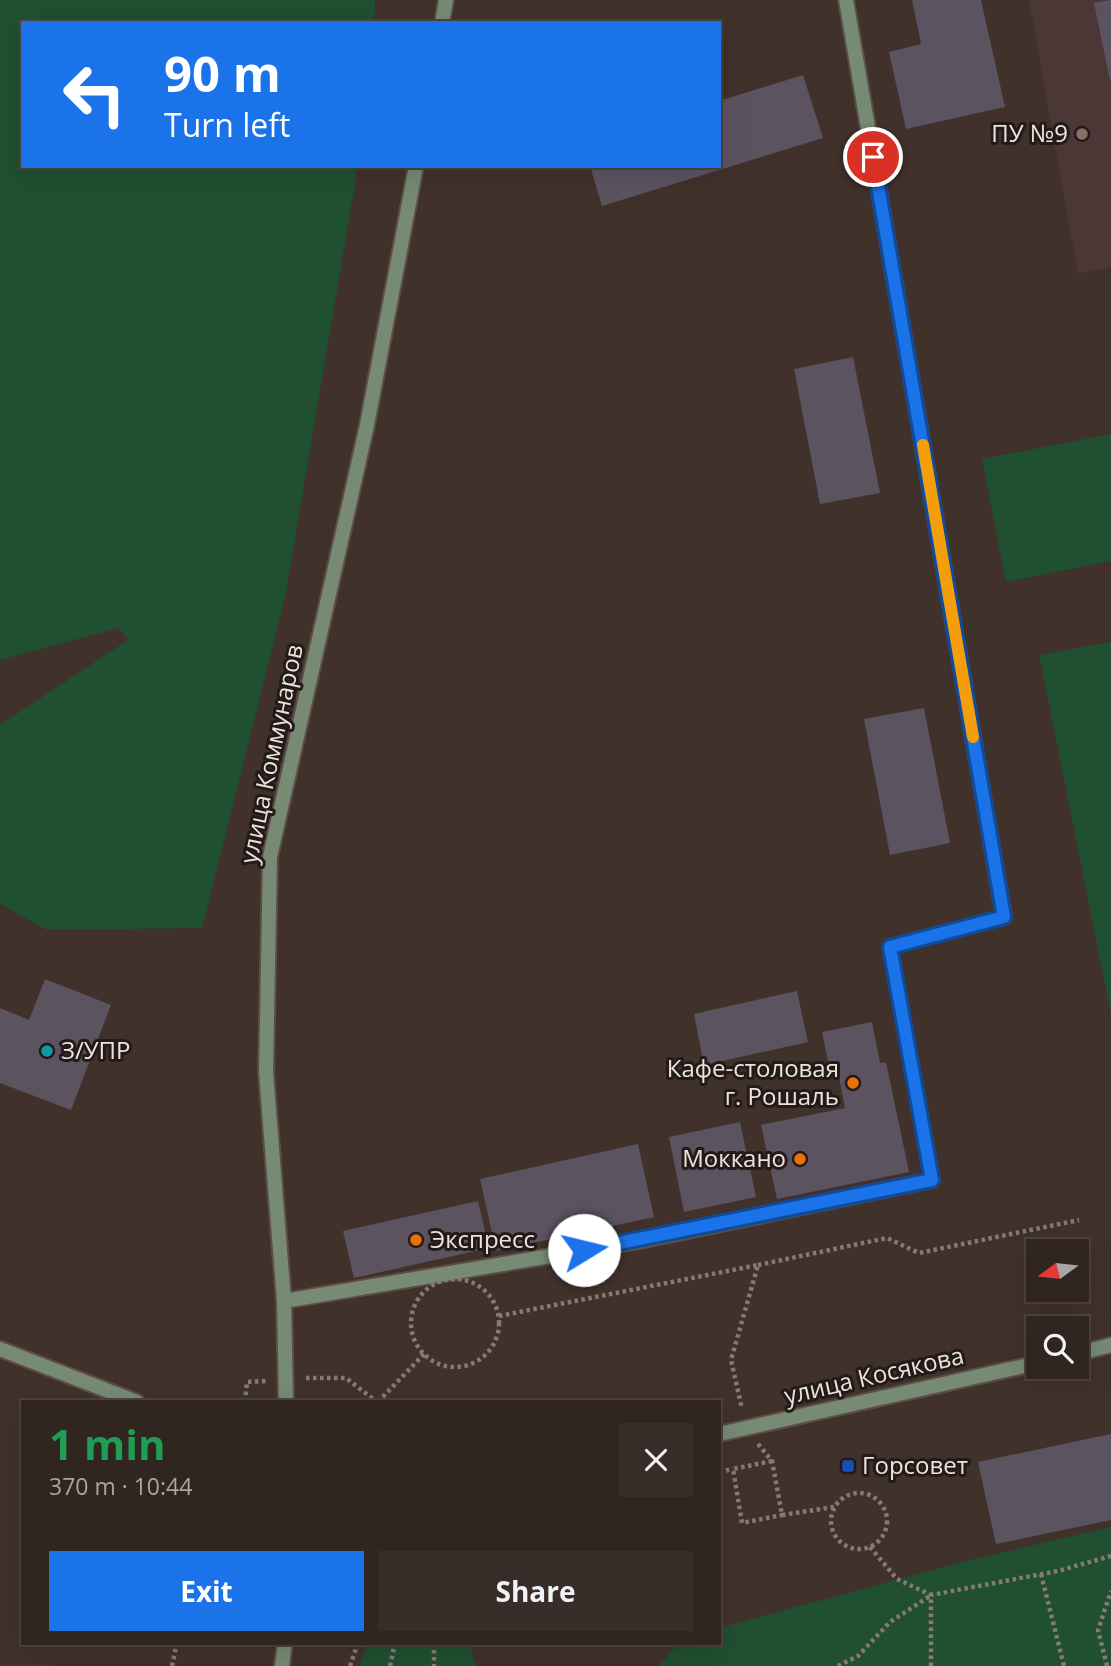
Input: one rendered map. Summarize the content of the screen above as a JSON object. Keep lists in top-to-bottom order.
{
  "streets": {
    "street": ["улица Коммунаров", "улица Косякова"]
  },
  "places": {
    "other": [
      "ПУ №9",
      "З/УПР",
      "Кафе-столовая г. Рошаль",
      "Моккано",
      "Экспресс"
    ],
    "transit": ["Горсовет"]
  },
  "north": "left",
  "page": {
    "turn": ["90 m", "Turn left"],
    "heading": ["1 min", "370 m · 10:44"],
    "buttons": ["Exit", "Share"]
  }
}
